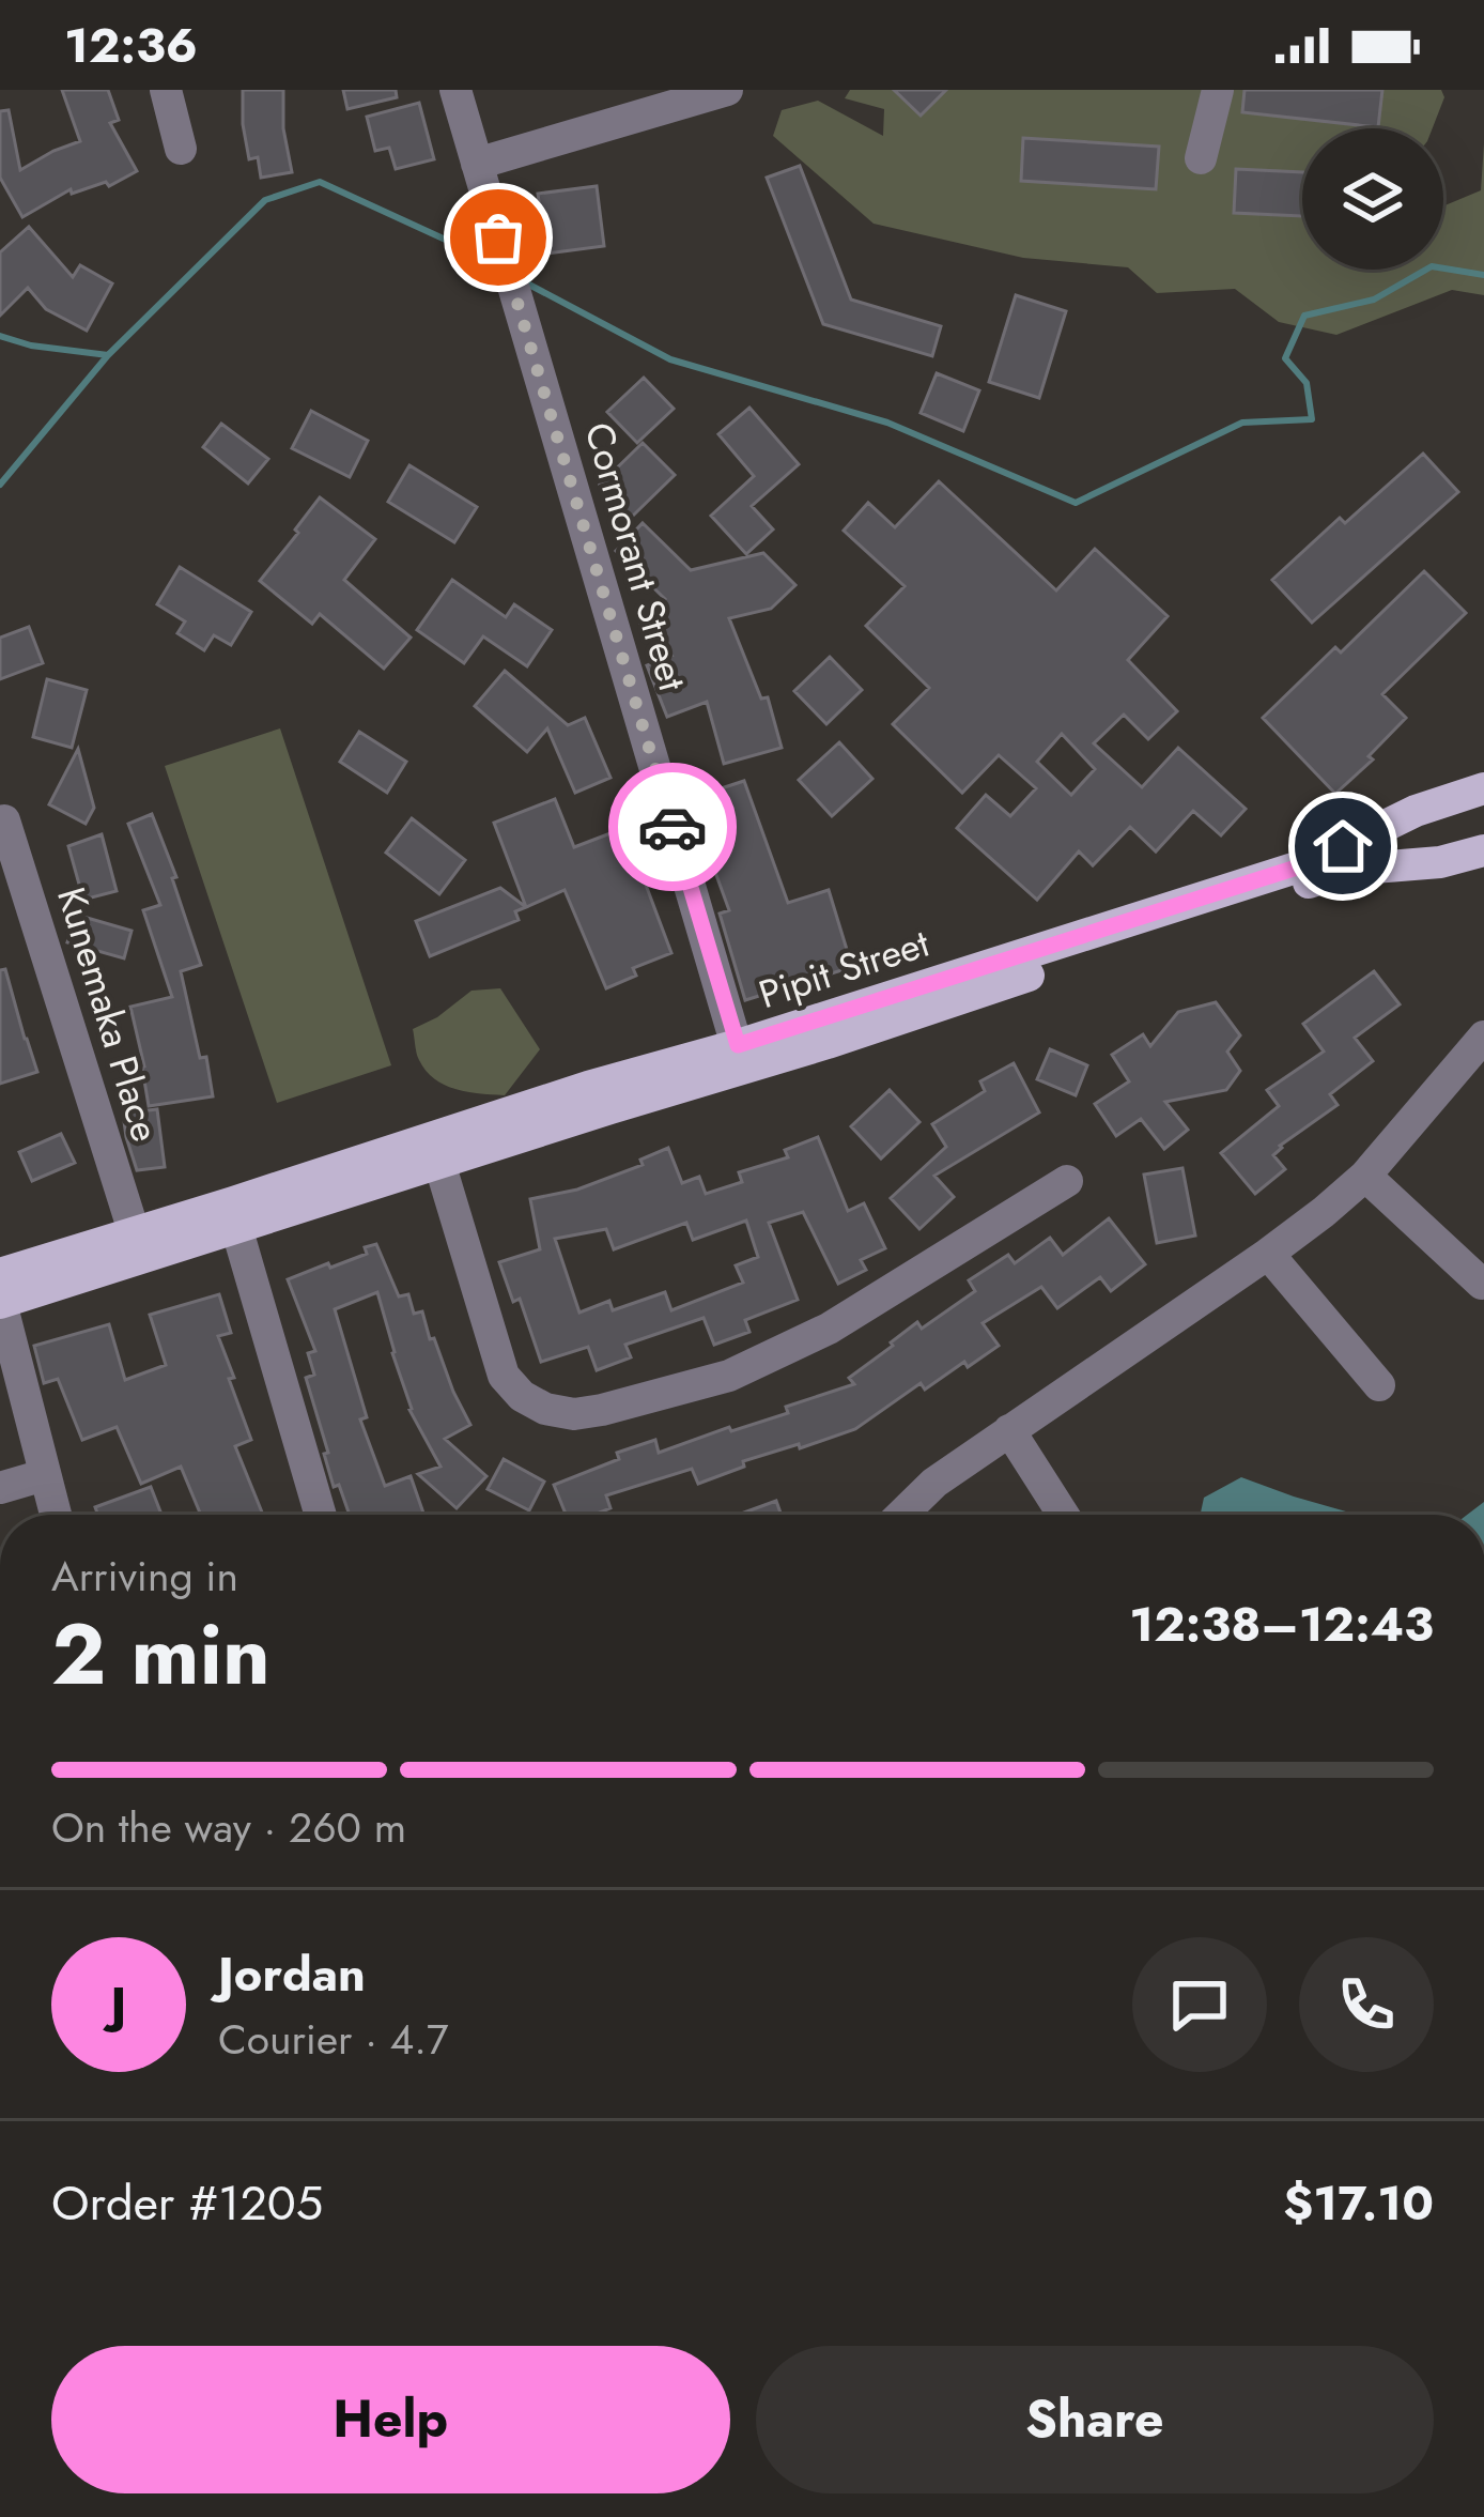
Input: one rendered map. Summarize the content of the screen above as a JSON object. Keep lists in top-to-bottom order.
{
  "streets": {
    "main road": ["Pipit Street"],
    "street": ["Cormorant Street", "Kunemaka Place"]
  },
  "crossings": [
    ["Cormorant Street", "Pipit Street"],
    ["Pipit Street", "Kunemaka Place"]
  ],
  "page": {
    "status": "12:36",
    "heading": ["2 min", "Arriving in", "12:38–12:43"],
    "panel": [
      "Jordan",
      "Courier · 4.7",
      "Order #1205",
      "$17.10"
    ],
    "bar": "On the way · 260 m",
    "round": "J",
    "buttons": ["Help", "Share"]
  }
}
